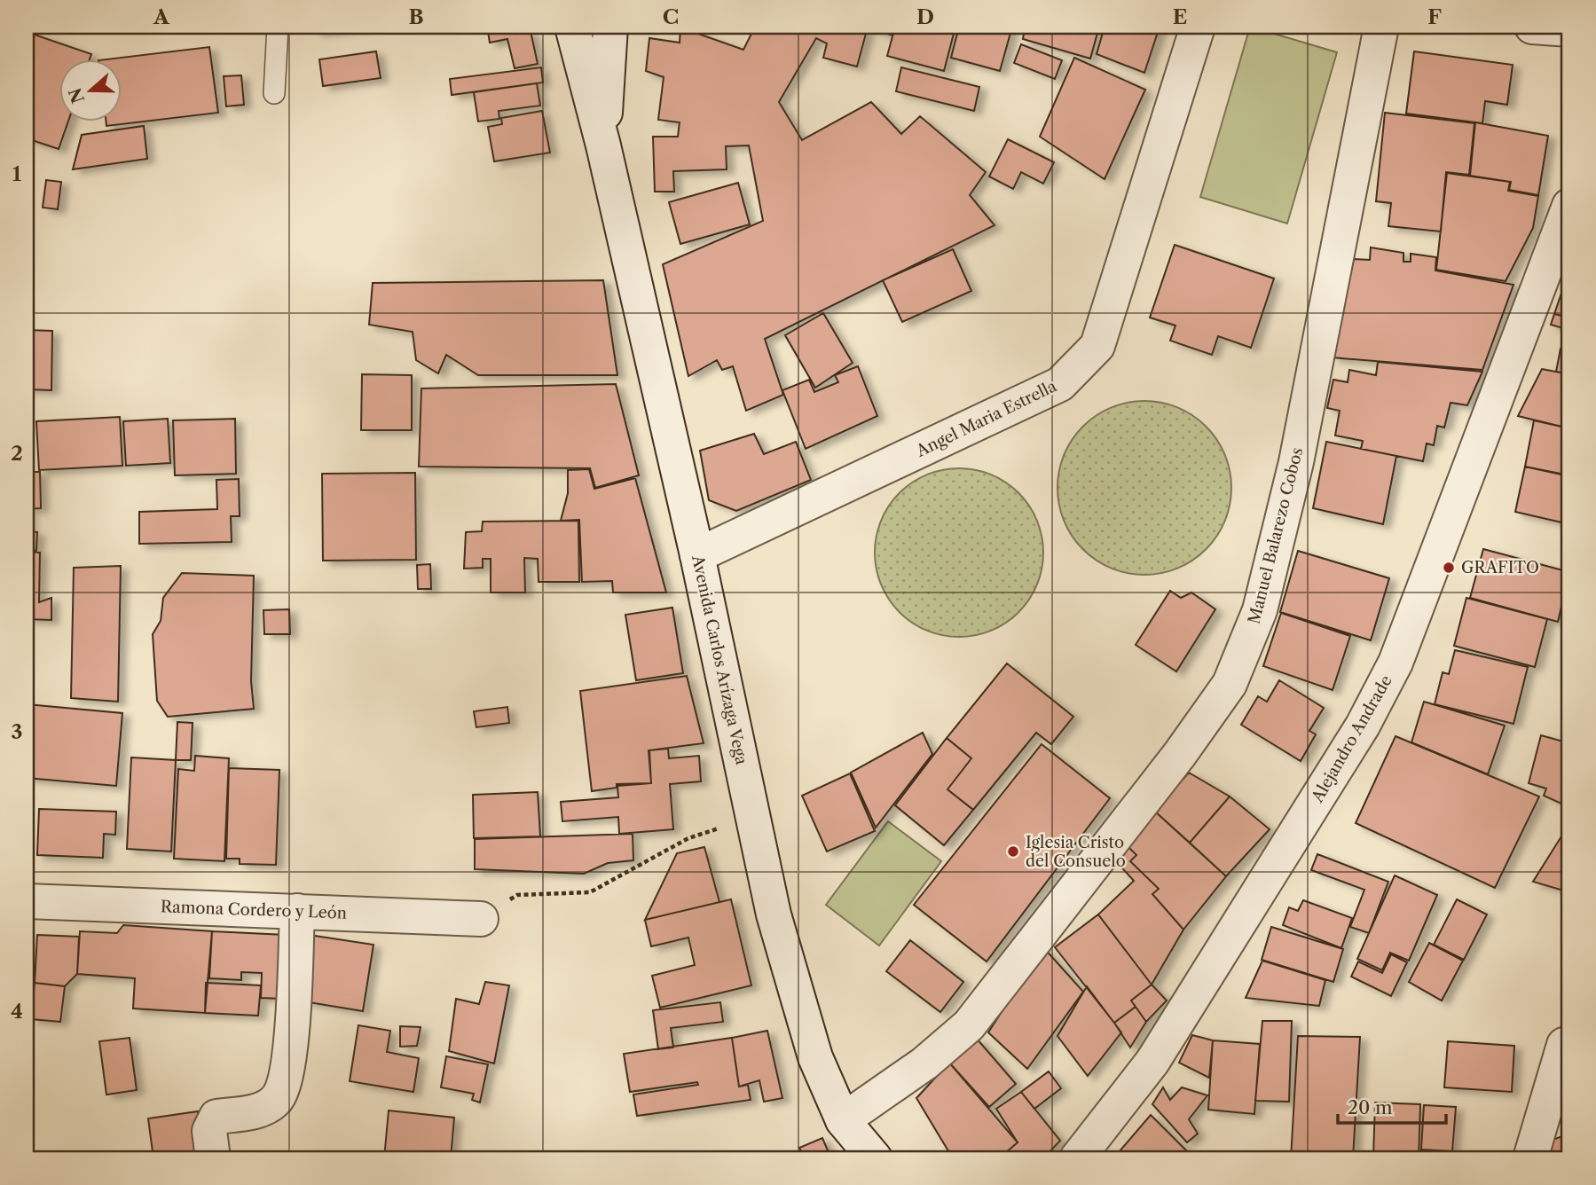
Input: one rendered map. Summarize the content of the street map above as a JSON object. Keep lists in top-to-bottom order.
{
  "streets": {
    "street": [
      "Angel Maria Estrella",
      "Manuel Balarezo Cobos",
      "Avenida Carlos Arízaga Vega",
      "Alejandro Andrade",
      "Ramona Cordero y León"
    ]
  },
  "crossings": [
    ["Angel Maria Estrella", "Avenida Carlos Arízaga Vega"],
    ["Manuel Balarezo Cobos", "Avenida Carlos Arízaga Vega"]
  ],
  "places": ["GRAFITO", "Iglesia Cristo del Consuelo"],
  "scale_bar": "20 m",
  "north": "left",
  "grid": {
    "columns": [
      "A",
      "B",
      "C",
      "D",
      "E",
      "F"
    ],
    "rows": [
      "1",
      "2",
      "3",
      "4"
    ]
  }
}
